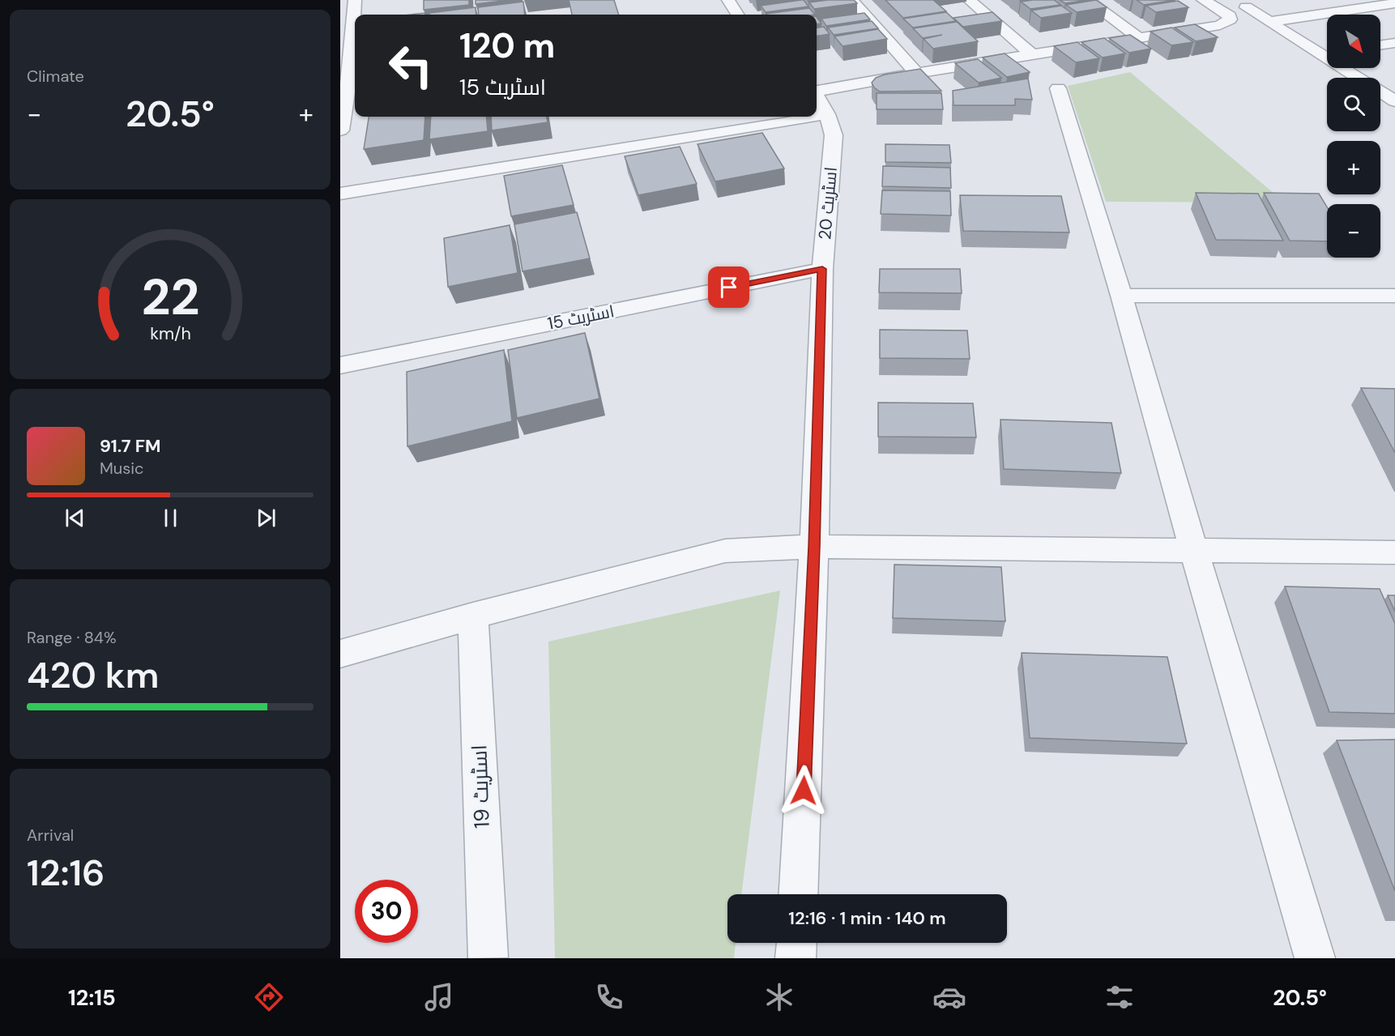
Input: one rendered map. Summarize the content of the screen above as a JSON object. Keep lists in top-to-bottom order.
{
  "streets": {
    "street": ["اسٹریٹ 20", "اسٹریٹ 15", "اسٹریٹ 19"]
  },
  "crossings": [
    ["اسٹریٹ 20", "اسٹریٹ 15"]
  ],
  "north": "bottom right",
  "page": {
    "tile": [
      "Climate",
      ["Range · 84%", "420 km"],
      ["Arrival", "12:16"]
    ],
    "map_buttons": ["+", "−"],
    "turn": ["120 m", "اسٹریٹ 15"],
    "heat": ["−", "20.5°", "+"],
    "song": ["91.7 FM", "Music"],
    "limit": "30",
    "trip": "12:16 · 1 min · 140 m",
    "tabs": ["12:15", "20.5°"],
    "gauge": ["22", "km/h"]
  }
}
